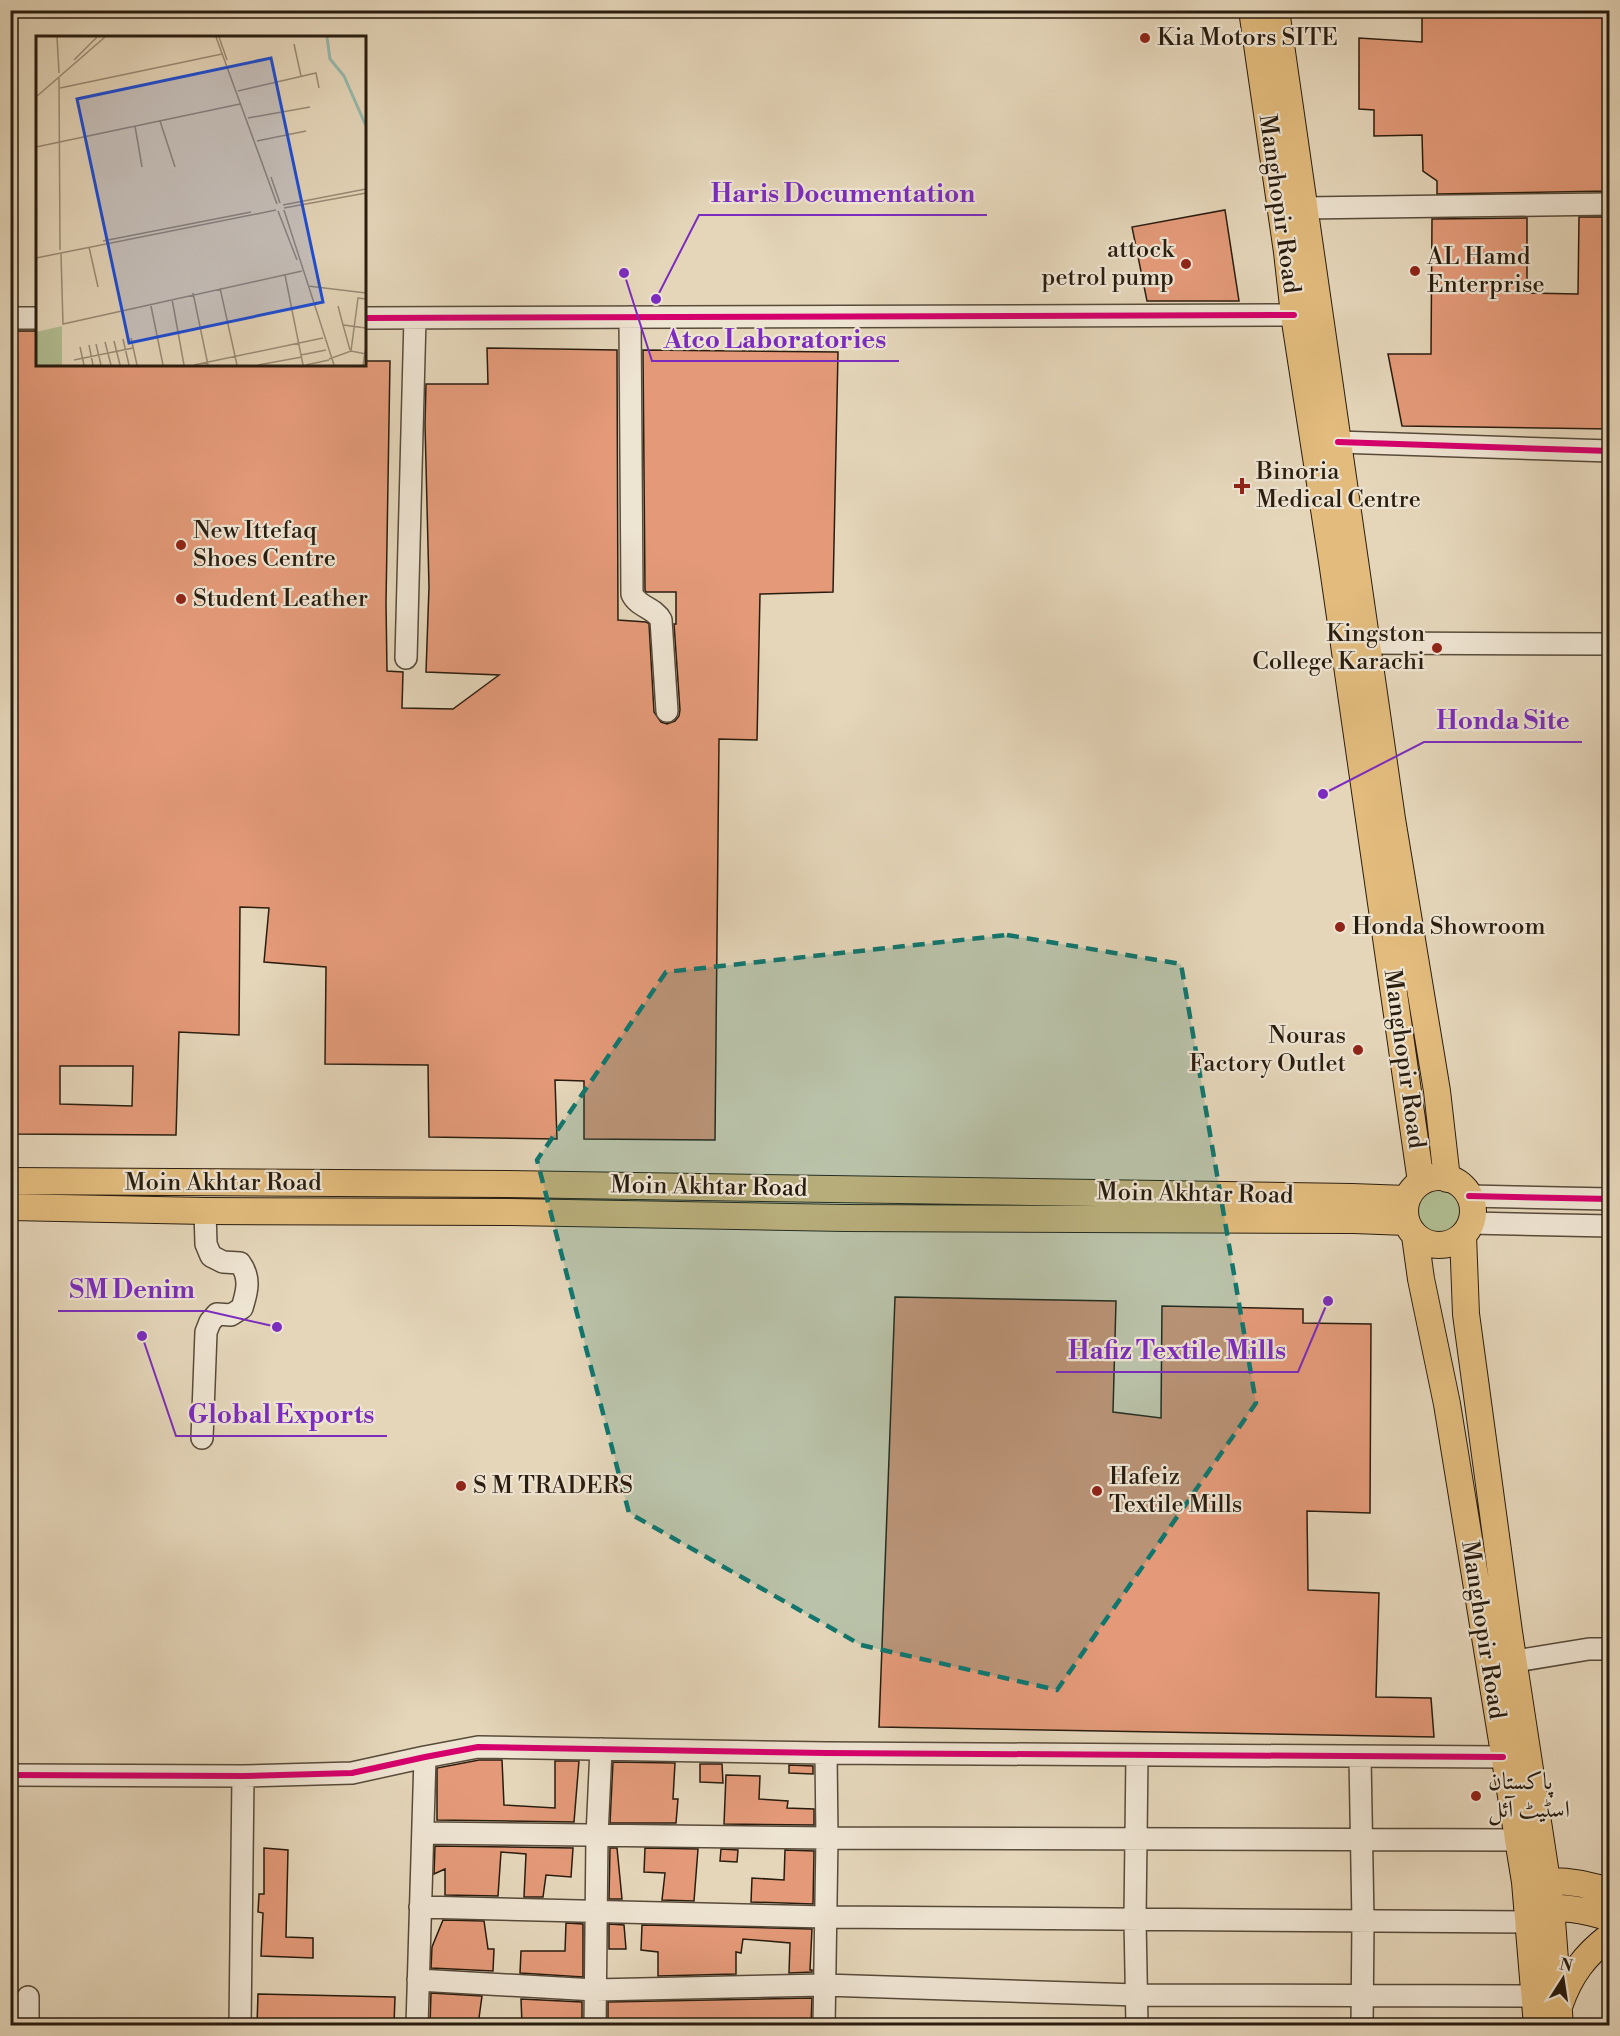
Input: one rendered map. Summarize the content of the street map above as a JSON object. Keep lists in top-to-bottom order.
{
  "streets": {
    "main road": ["Manghopir Road", "Moin Akhtar Road"]
  },
  "crossings": [
    ["Manghopir Road", "Moin Akhtar Road"]
  ],
  "places": {
    "other": [
      "Kia Motors SITE",
      "attock petrol pump",
      "AL Hamd Enterprise",
      "Atco Laboratories",
      "Haris Documentation",
      "New Ittefaq Shoes Centre",
      "Student Leather",
      "Kingston College Karachi",
      "Honda Site",
      "Honda Showroom",
      "Nouras Factory Outlet",
      "Hafiz Textile Mills",
      "SM Denim",
      "Global Exports",
      "S M TRADERS",
      "Hafeiz Textile Mills",
      "پاکستان اسٹیٹ آئل"
    ],
    "health": ["Binoria Medical Centre"]
  },
  "north": "top"
}
